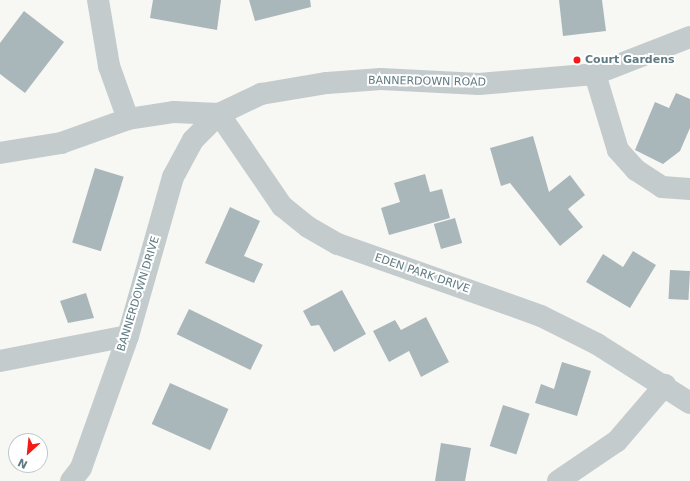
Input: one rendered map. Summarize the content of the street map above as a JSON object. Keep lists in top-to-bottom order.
{
  "streets": {
    "street": ["BANNERDOWN ROAD", "EDEN PARK DRIVE", "BANNERDOWN DRIVE"]
  },
  "crossings": [
    ["BANNERDOWN ROAD", "EDEN PARK DRIVE"],
    ["BANNERDOWN ROAD", "BANNERDOWN DRIVE"],
    ["EDEN PARK DRIVE", "BANNERDOWN DRIVE"]
  ],
  "places": ["Court Gardens"],
  "north": "bottom left"
}
